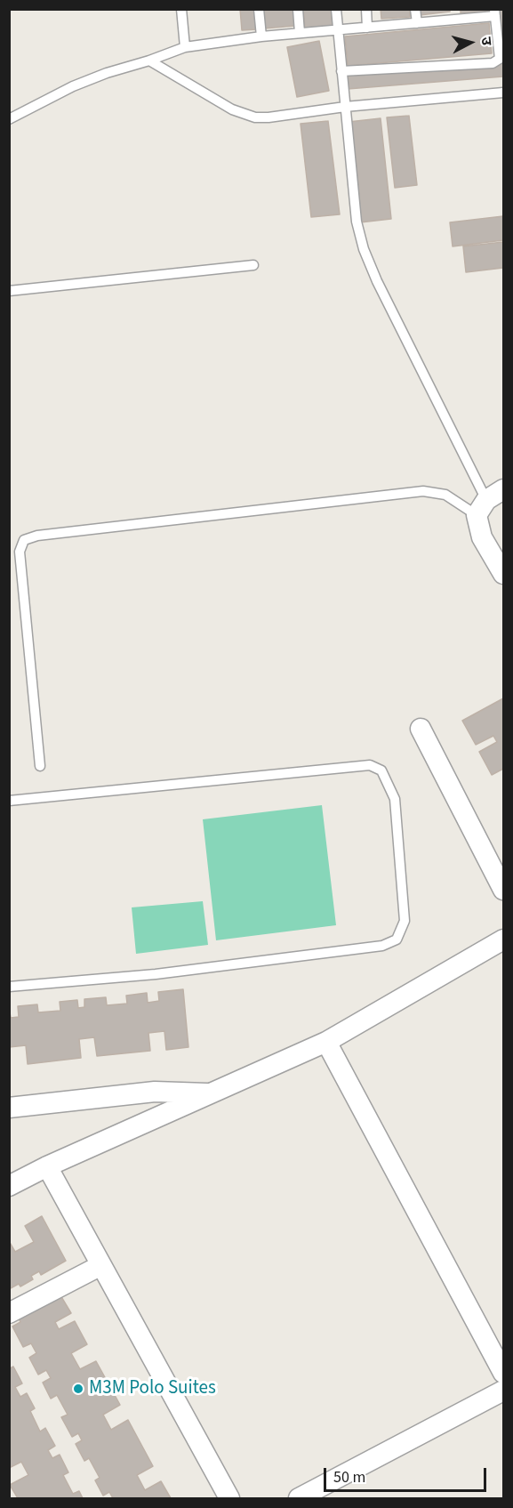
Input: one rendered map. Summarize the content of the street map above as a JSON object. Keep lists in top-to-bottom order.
{
  "places": ["M3M Polo Suites"],
  "scale_bar": "50 m",
  "north": "right"
}
